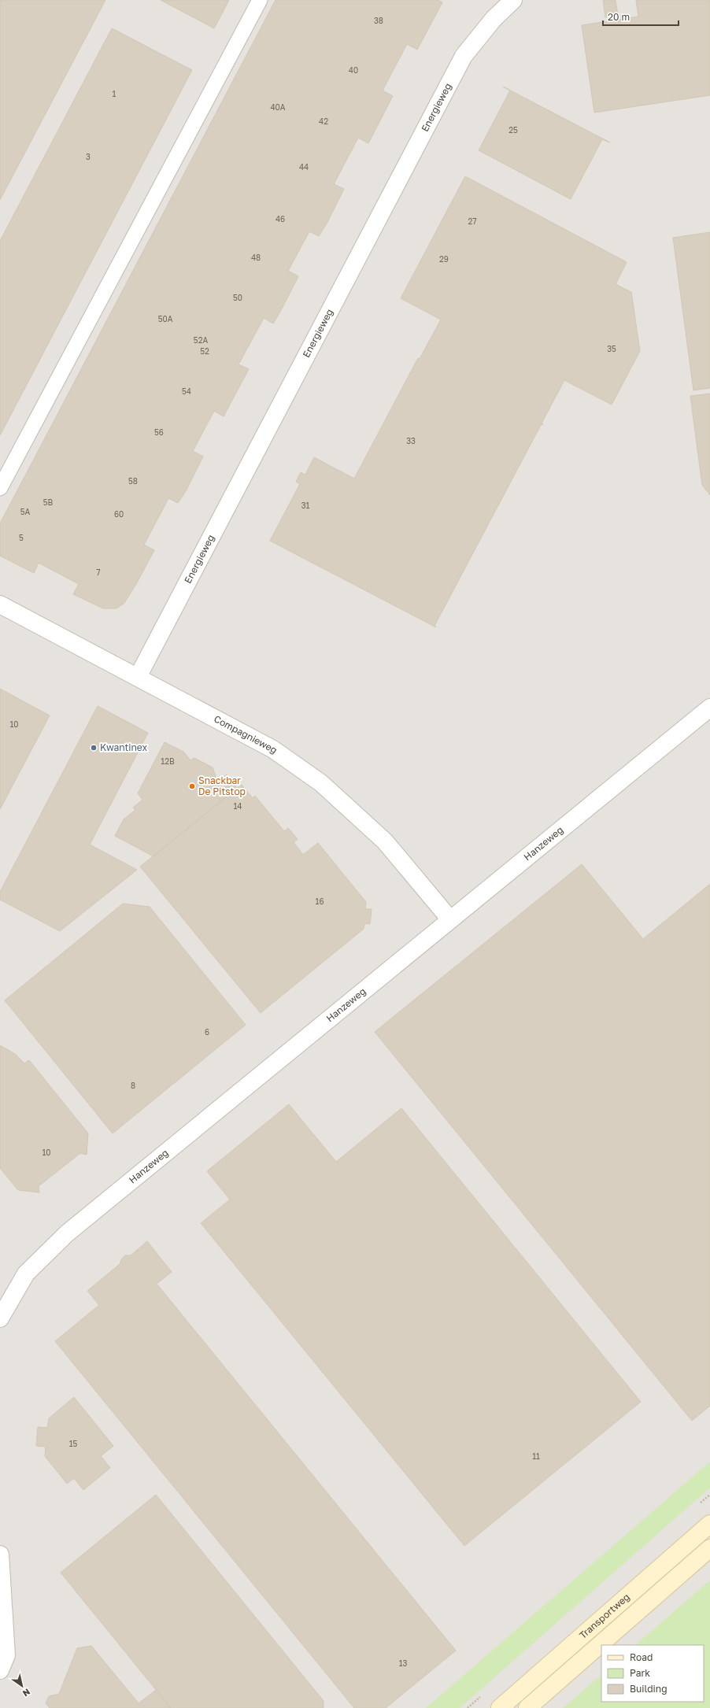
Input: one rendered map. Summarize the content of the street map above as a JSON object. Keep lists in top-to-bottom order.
{
  "streets": {
    "street": [
      "Energieweg",
      "Compagnieweg",
      "Hanzeweg",
      "Transportweg"
    ]
  },
  "crossings": [
    ["Energieweg", "Compagnieweg"],
    ["Compagnieweg", "Hanzeweg"]
  ],
  "places": ["Kwantinex", "Snackbar De Pitstop"],
  "house_numbers": [
    "38",
    "40",
    "1",
    "40A",
    "42",
    "25",
    "3",
    "44",
    "46",
    "27",
    "48",
    "29",
    "50",
    "50A",
    "52A",
    "35",
    "52",
    "54",
    "56",
    "33",
    "58",
    "5B",
    "31",
    "5A",
    "60",
    "5",
    "7",
    "10",
    "12B",
    "14",
    "16",
    "6",
    "8",
    "10",
    "15",
    "11",
    "13"
  ],
  "legend": ["Road", "Park", "Building"],
  "scale_bar": "20 m",
  "north": "bottom right"
}
